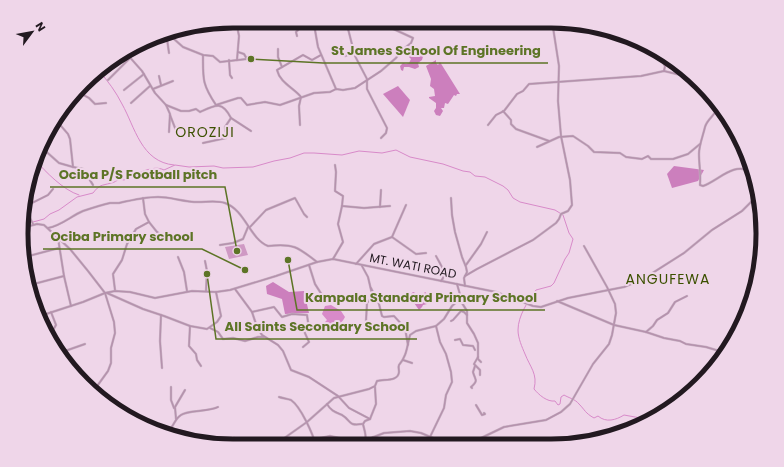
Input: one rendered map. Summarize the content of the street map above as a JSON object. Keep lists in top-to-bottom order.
{
  "streets": {
    "street": ["MT. WATI ROAD"]
  },
  "districts": ["OROZIJI", "ANGUFEWA"],
  "places": [
    "St James School Of Engineering",
    "Ociba P/S Football pitch",
    "Kampala Standard Primary School",
    "Ociba Primary school",
    "All Saints Secondary School"
  ],
  "north": "top right"
}
